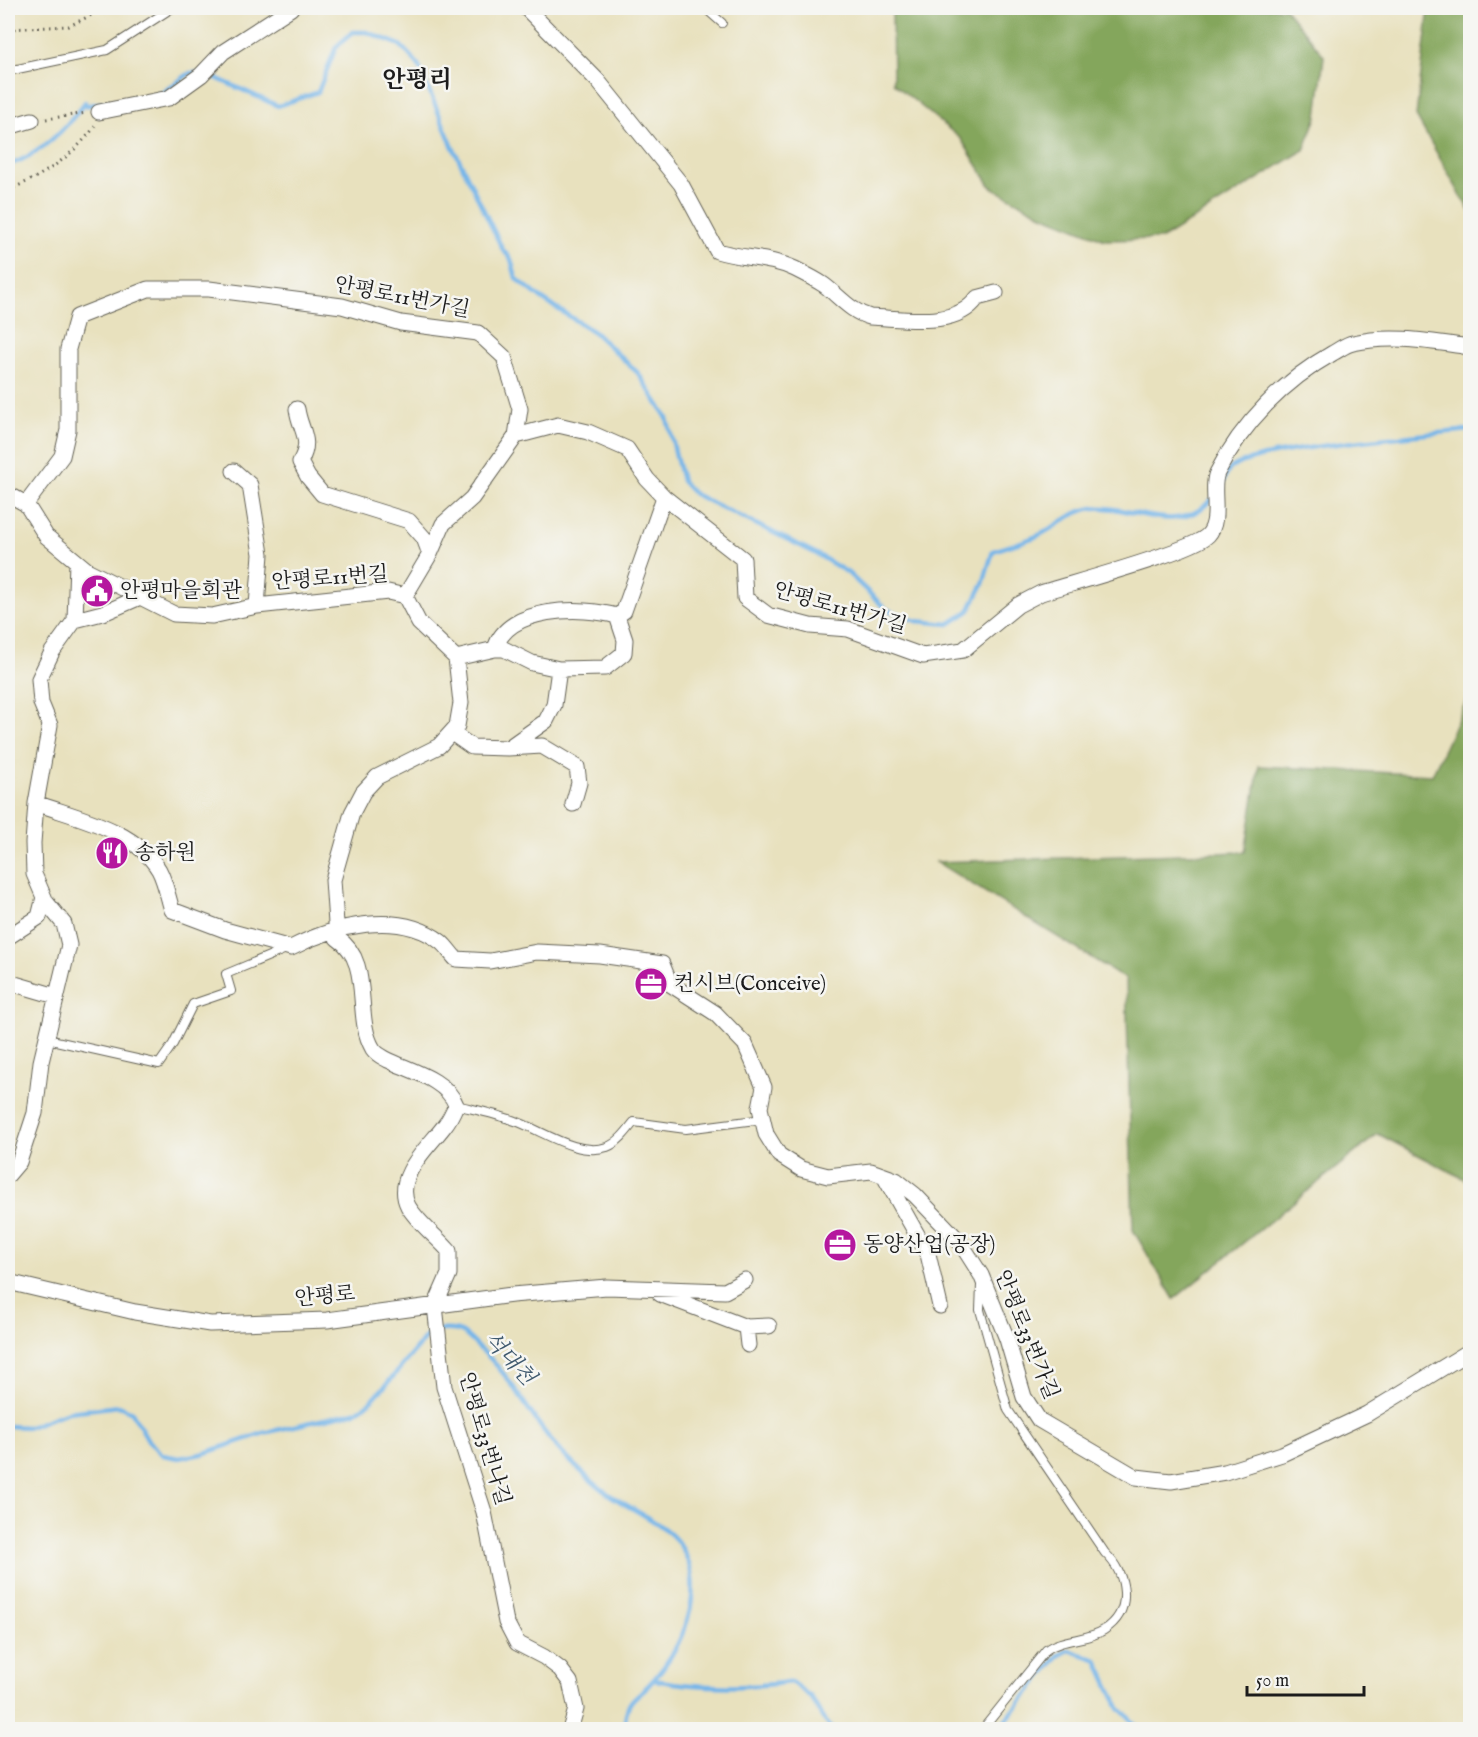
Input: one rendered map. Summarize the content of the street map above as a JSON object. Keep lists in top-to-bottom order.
{
  "streets": {
    "street": [
      "안평로11번가길",
      "안평로11번길",
      "안평로",
      "안평로33번가길",
      "안평로33번나길"
    ]
  },
  "crossings": [
    ["안평로11번가길", "안평로11번길"],
    ["안평로", "안평로33번나길"]
  ],
  "districts": ["안평리"],
  "water": ["석대천"],
  "places": {
    "public building": ["안평마을회관"],
    "restaurant": ["송하원"],
    "office": ["컨시브(Conceive)", "동양산업(공장)"]
  },
  "scale_bar": "50 m"
}
